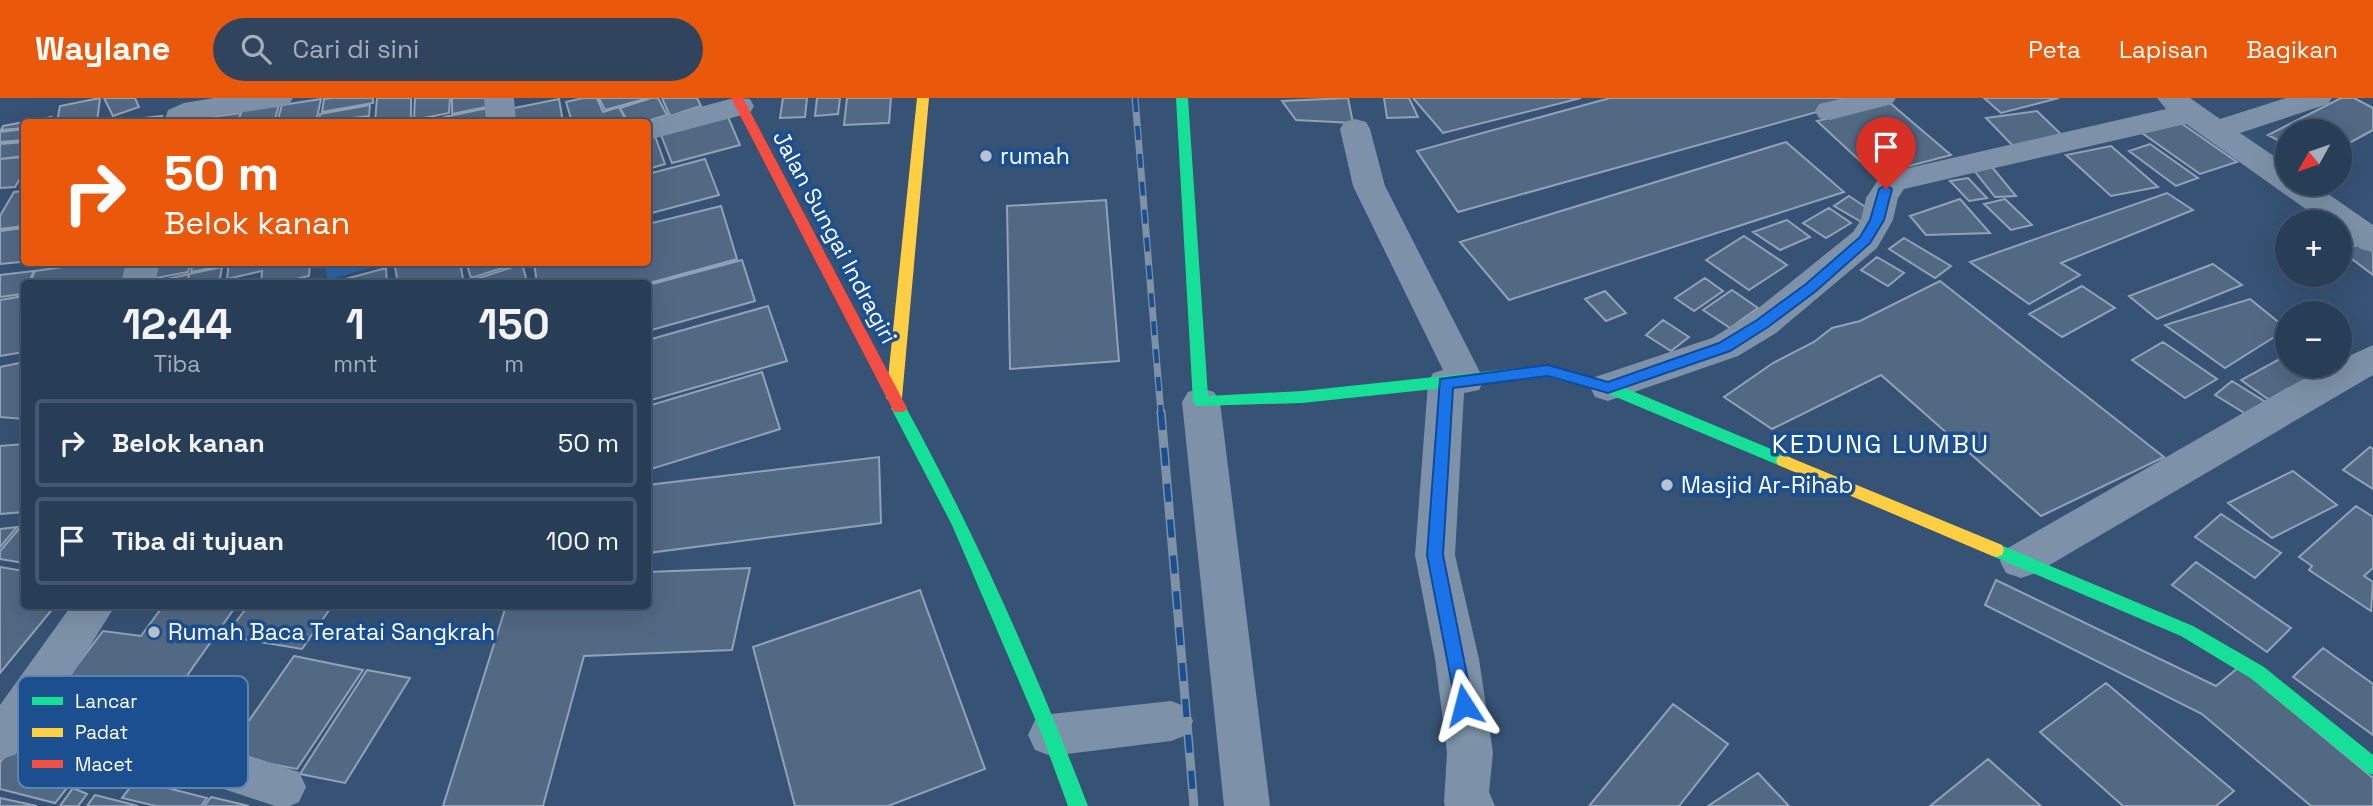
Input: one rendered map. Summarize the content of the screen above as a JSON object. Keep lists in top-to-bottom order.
{
  "streets": {
    "street": ["Jalan Sungai Indragiri"]
  },
  "districts": ["KEDUNG LUMBU"],
  "places": ["rumah", "Masjid Ar-Rihab", "Rumah Baca Teratai Sangkrah"],
  "legend": ["Lancar", "Padat", "Macet"],
  "north": "bottom left",
  "page": {
    "header": "Waylane",
    "search": "Cari di sini",
    "nav": ["Peta", "Lapisan", "Bagikan"],
    "map_buttons": ["+", "−"],
    "turn": ["50 m", "Belok kanan"],
    "eta": [
      "12:44",
      "Tiba",
      "1",
      "mnt",
      "150",
      "m"
    ],
    "list": [
      {
        "name": "Belok kanan",
        "value": "50 m"
      },
      {
        "name": "Tiba di tujuan",
        "value": "100 m"
      }
    ]
  }
}
